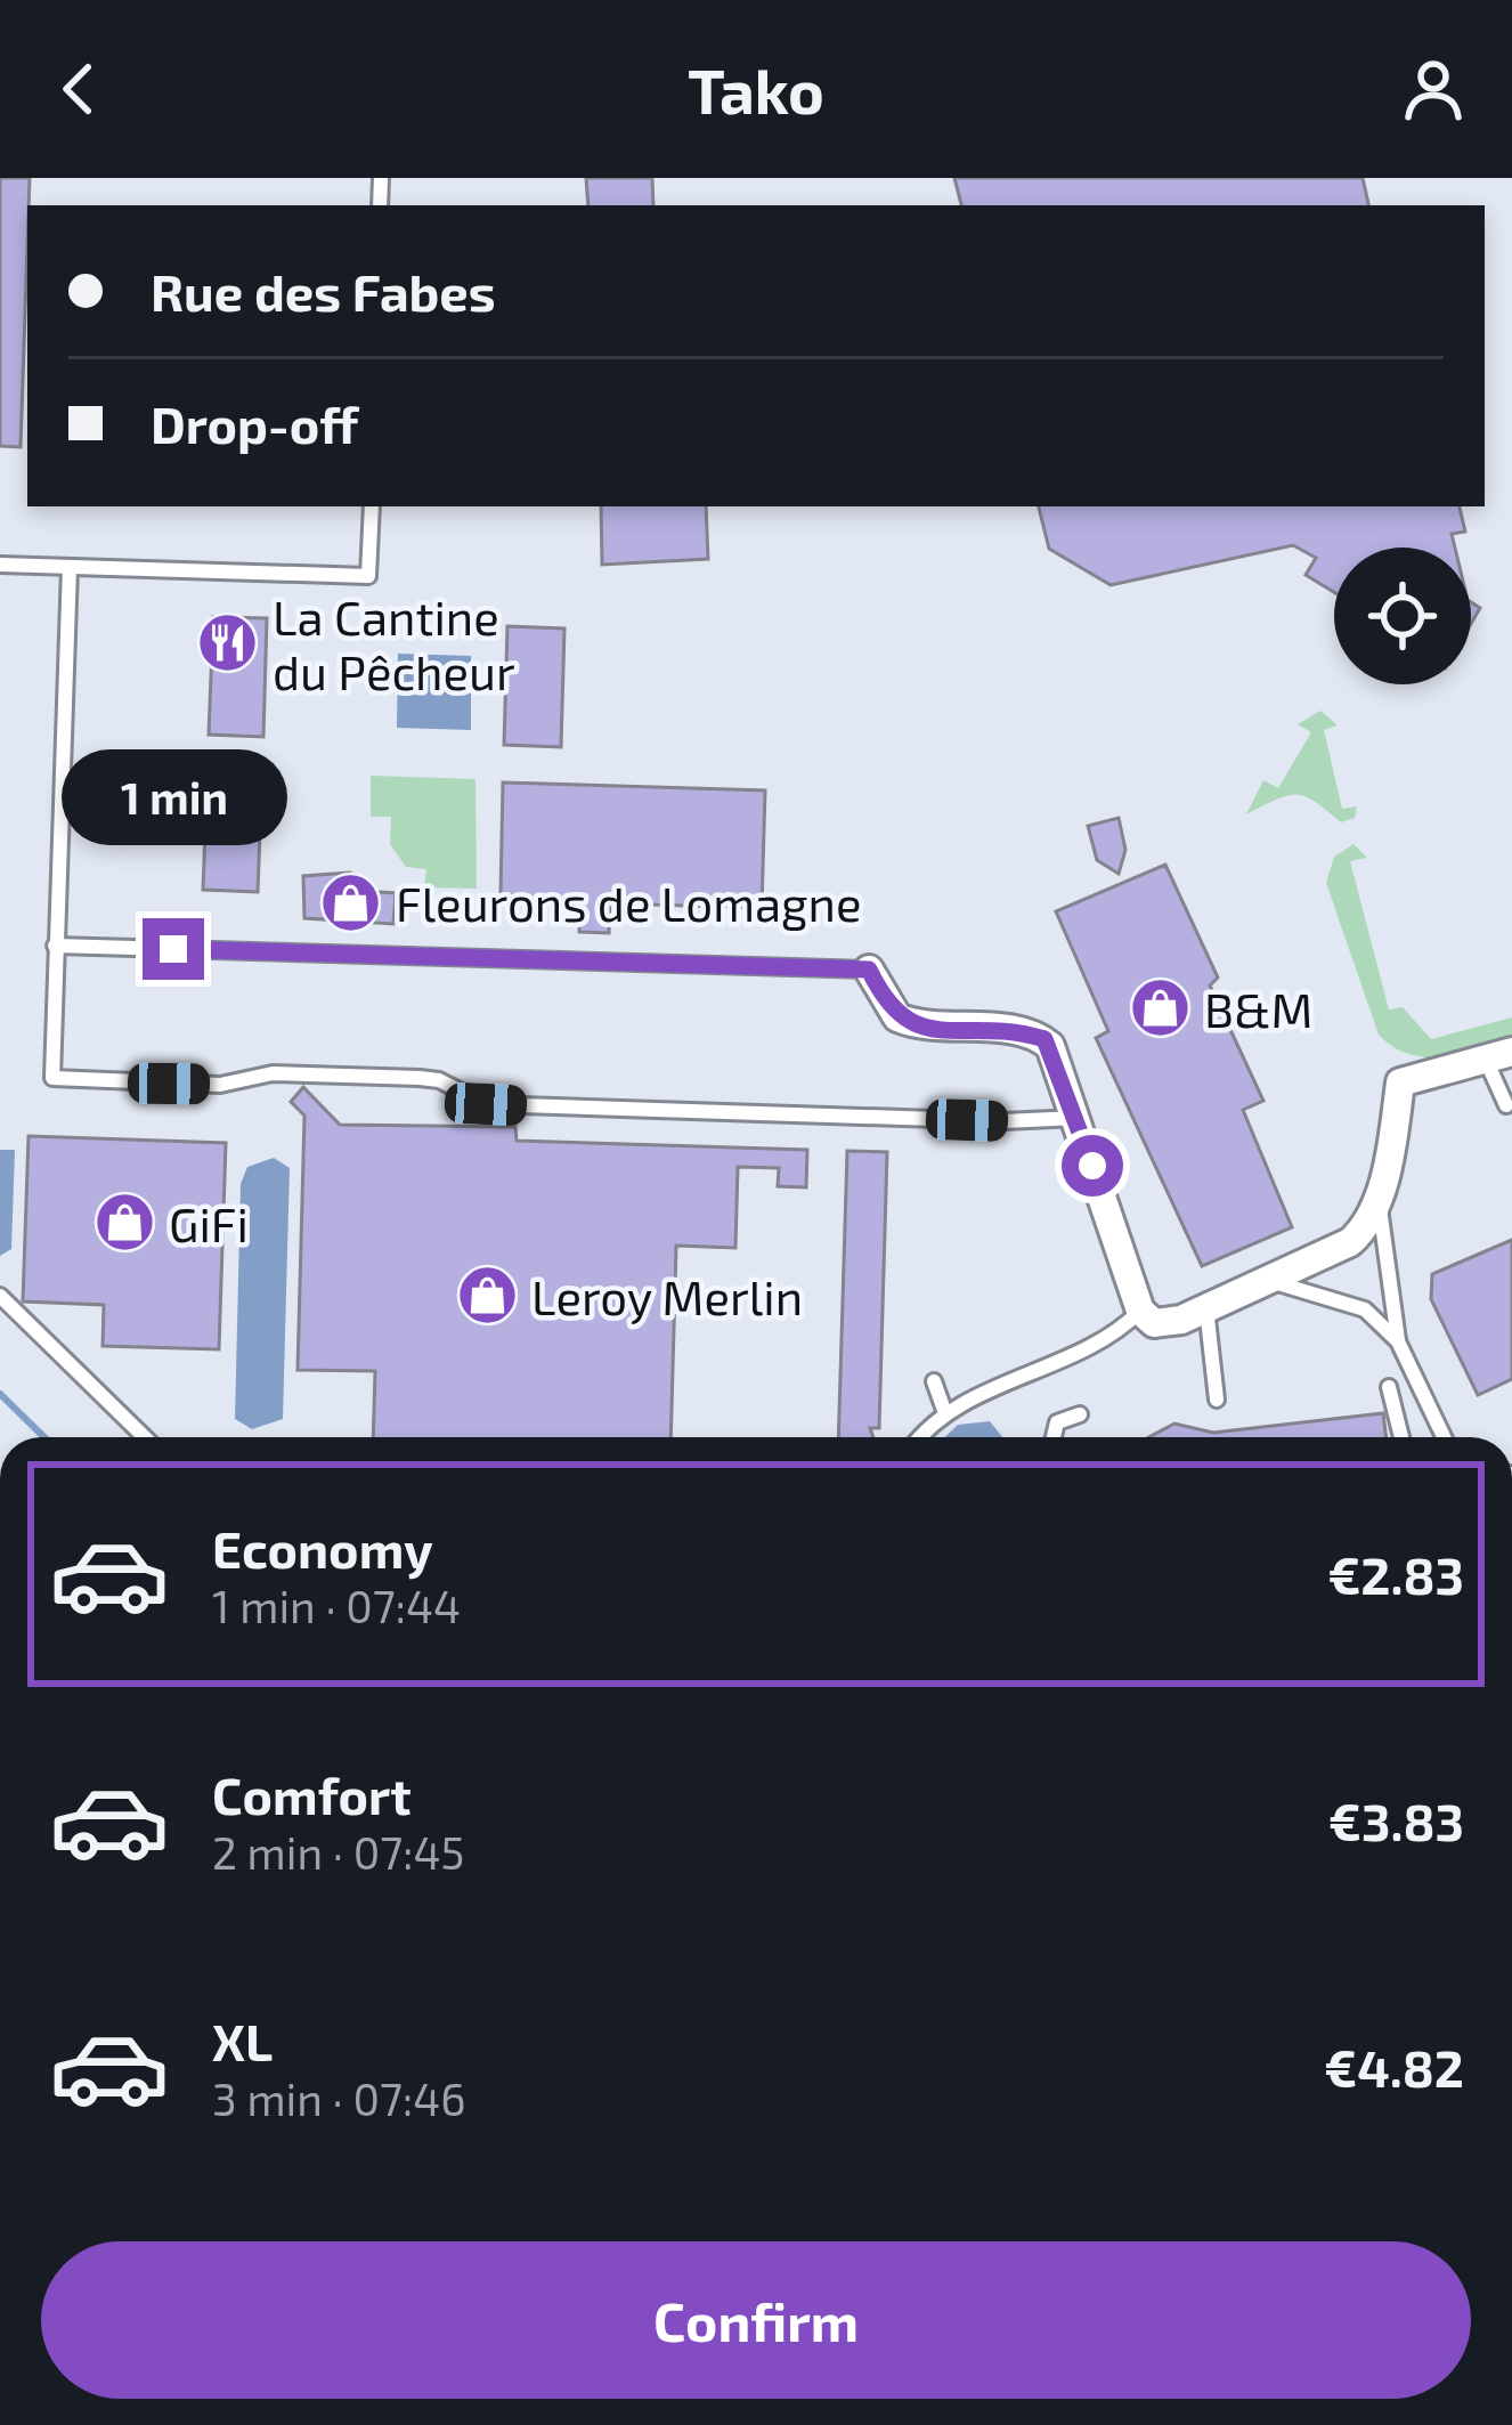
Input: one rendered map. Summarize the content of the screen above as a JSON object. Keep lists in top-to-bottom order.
{
  "places": {
    "restaurant": ["La Cantine du Pêcheur"],
    "shop": [
      "Fleurons de Lomagne",
      "B&M",
      "GiFi",
      "Leroy Merlin"
    ]
  },
  "page": {
    "header": "Tako",
    "banner": ["Rue des Fabes", "Drop-off"],
    "bubble": "1 min",
    "list": [
      {
        "name": "Economy",
        "note": "1 min · 07:44",
        "value": "€2.83"
      },
      {
        "name": "Comfort",
        "note": "2 min · 07:45",
        "value": "€3.83"
      },
      {
        "name": "XL",
        "note": "3 min · 07:46",
        "value": "€4.82"
      }
    ],
    "buttons": "Confirm"
  }
}
